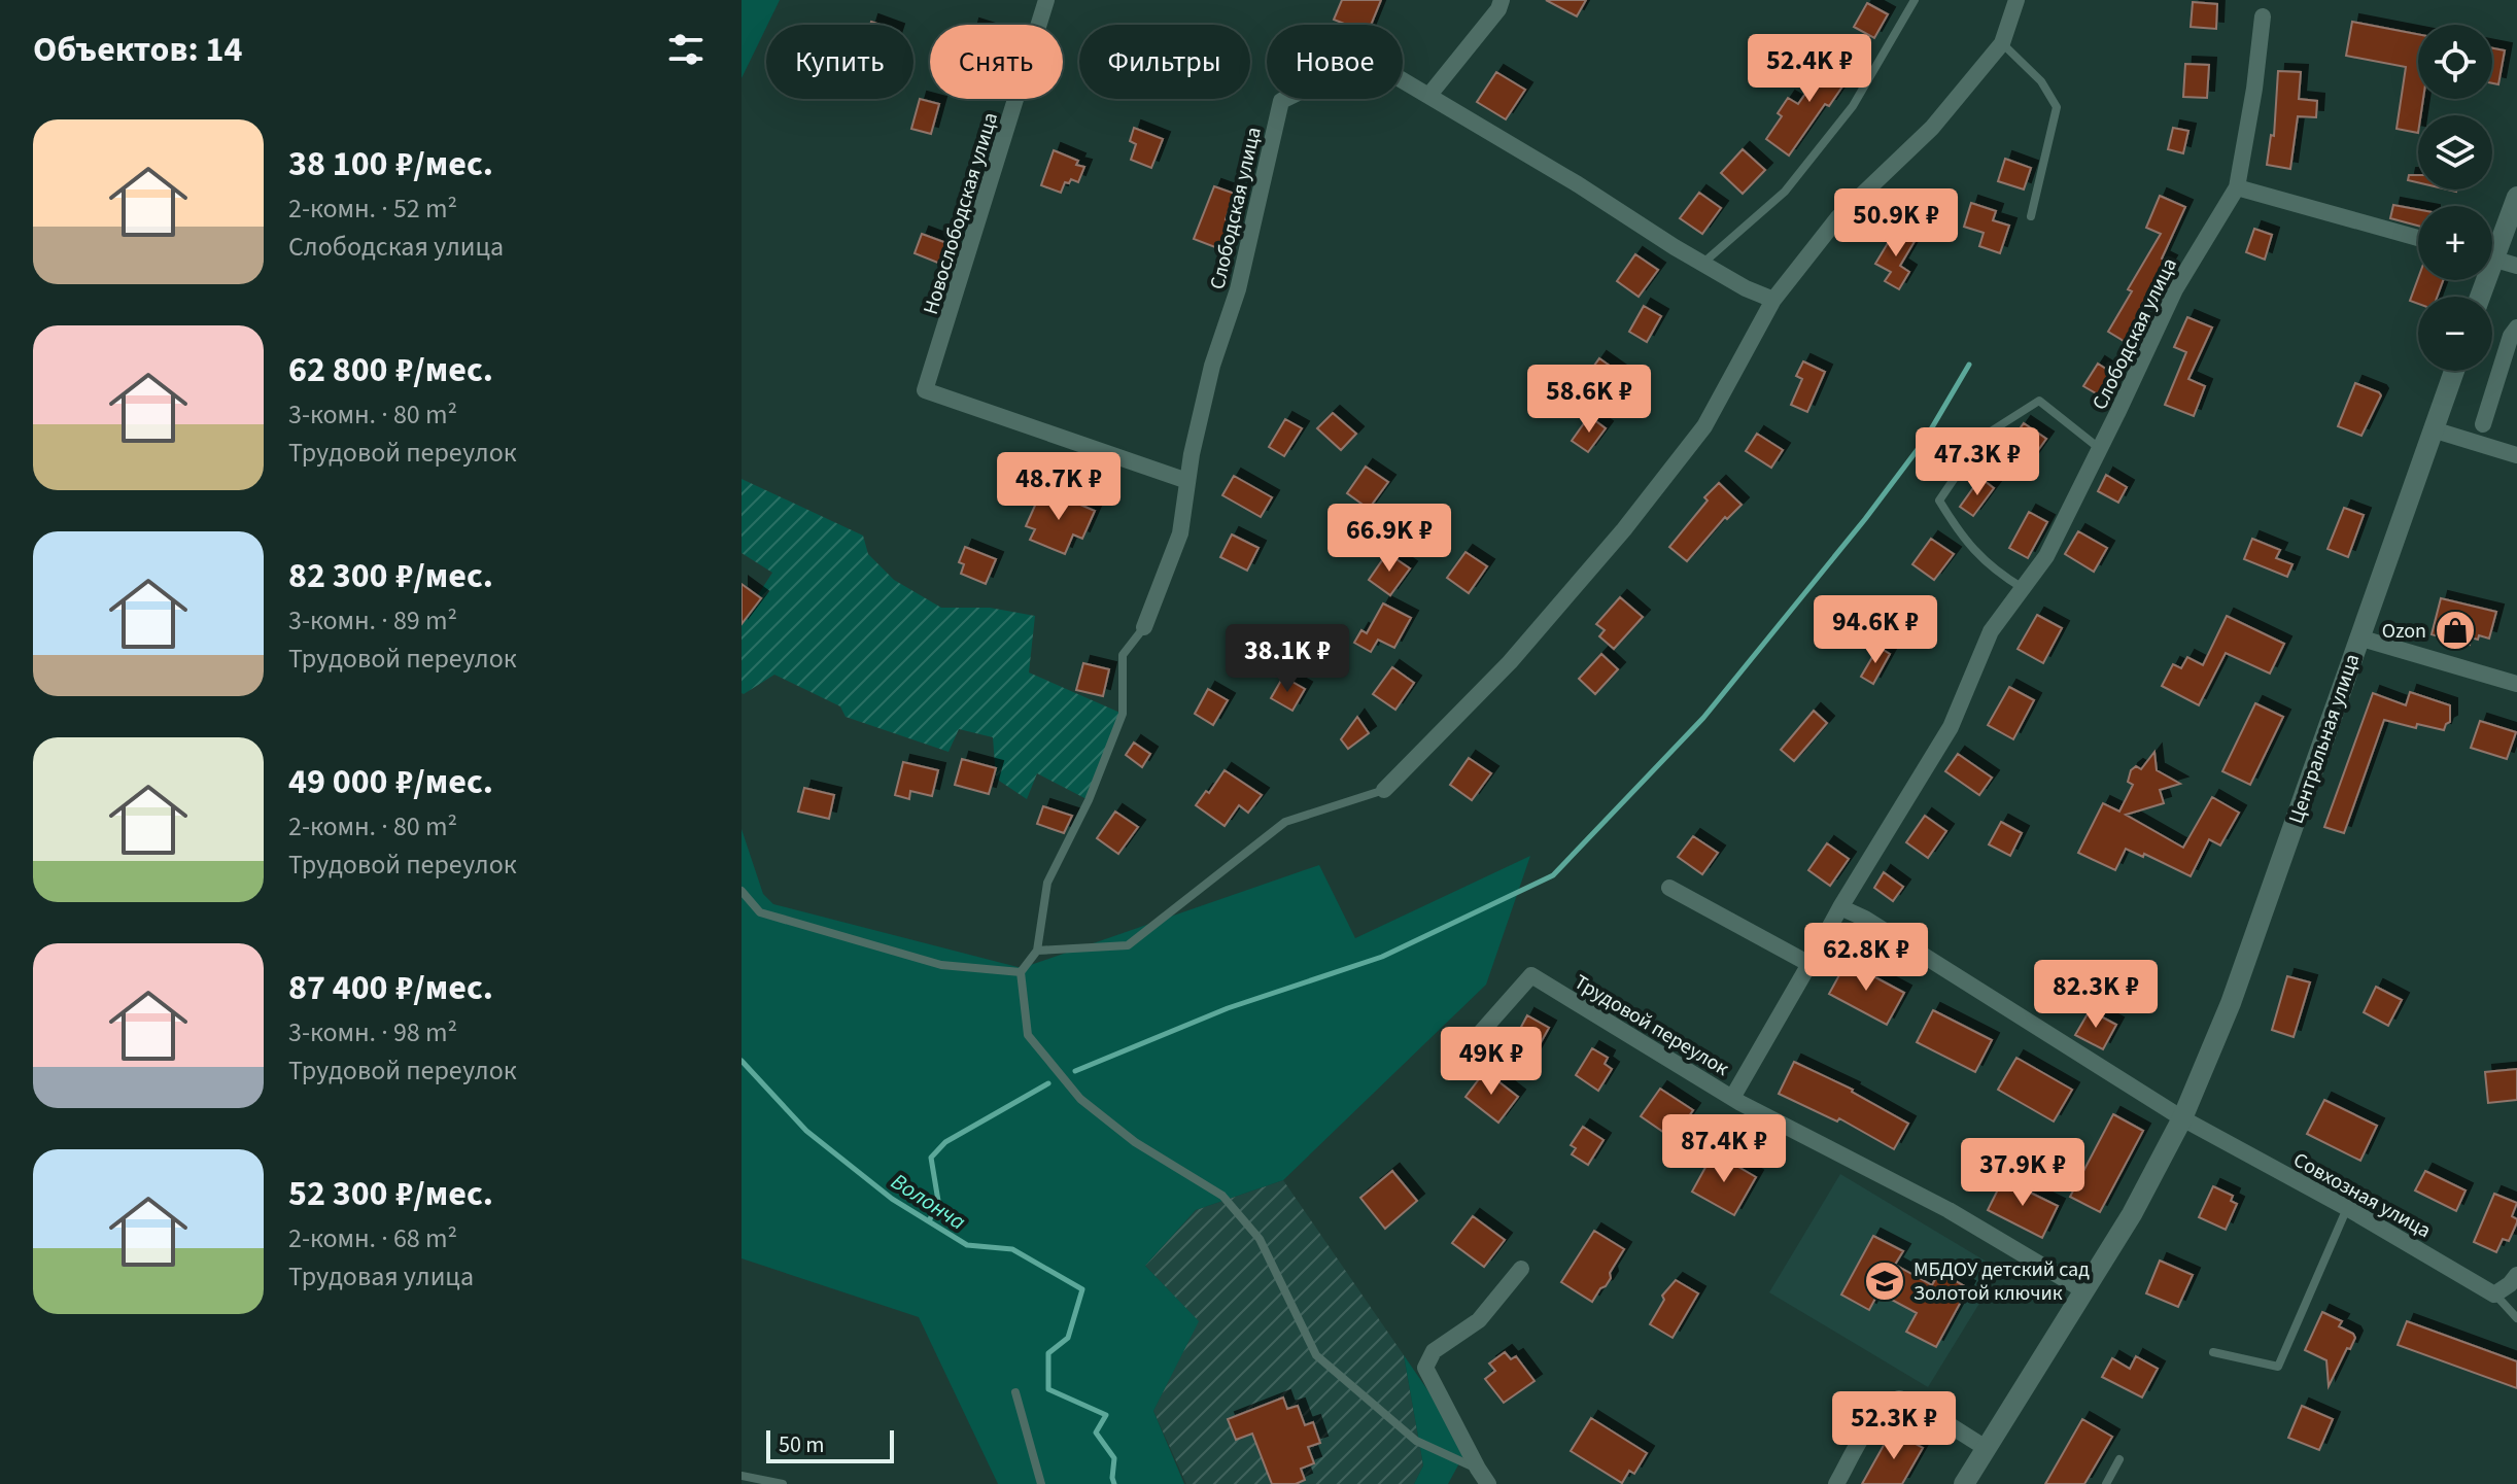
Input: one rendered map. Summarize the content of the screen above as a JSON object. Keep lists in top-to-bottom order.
{
  "streets": {
    "street": [
      "Слободская улица",
      "Новослободская улица",
      "Центральная улица",
      "Трудовой переулок",
      "Совхозная улица"
    ]
  },
  "crossings": [
    ["Слободская улица", "Новослободская улица"],
    ["Центральная улица", "Трудовой переулок"],
    ["Центральная улица", "Совхозная улица"]
  ],
  "water": ["Волонча"],
  "places": {
    "shop": ["Ozon"],
    "school or university": ["МБДОУ детский сад Золотой ключик"]
  },
  "scale_bar": "50 m",
  "page": {
    "heading": "Объектов: 14",
    "map_buttons": ["+", "−"],
    "chip": [
      "Купить",
      "Снять",
      "Фильтры",
      "Новое"
    ],
    "price": [
      "52.4K ₽",
      "50.9K ₽",
      "58.6K ₽",
      "47.3K ₽",
      "48.7K ₽",
      "66.9K ₽",
      "94.6K ₽",
      "38.1K ₽",
      "62.8K ₽",
      "82.3K ₽",
      "49K ₽",
      "87.4K ₽",
      "37.9K ₽",
      "52.3K ₽"
    ],
    "list": [
      {
        "name": "38 100 ₽/мес.",
        "note": "2-комн. · 52 m² · Слободская улица"
      },
      {
        "name": "62 800 ₽/мес.",
        "note": "3-комн. · 80 m² · Трудовой переулок"
      },
      {
        "name": "82 300 ₽/мес.",
        "note": "3-комн. · 89 m² · Трудовой переулок"
      },
      {
        "name": "49 000 ₽/мес.",
        "note": "2-комн. · 80 m² · Трудовой переулок"
      },
      {
        "name": "87 400 ₽/мес.",
        "note": "3-комн. · 98 m² · Трудовой переулок"
      },
      {
        "name": "52 300 ₽/мес.",
        "note": "2-комн. · 68 m² · Трудовая улица"
      }
    ],
    "scale": "50 m"
  }
}
